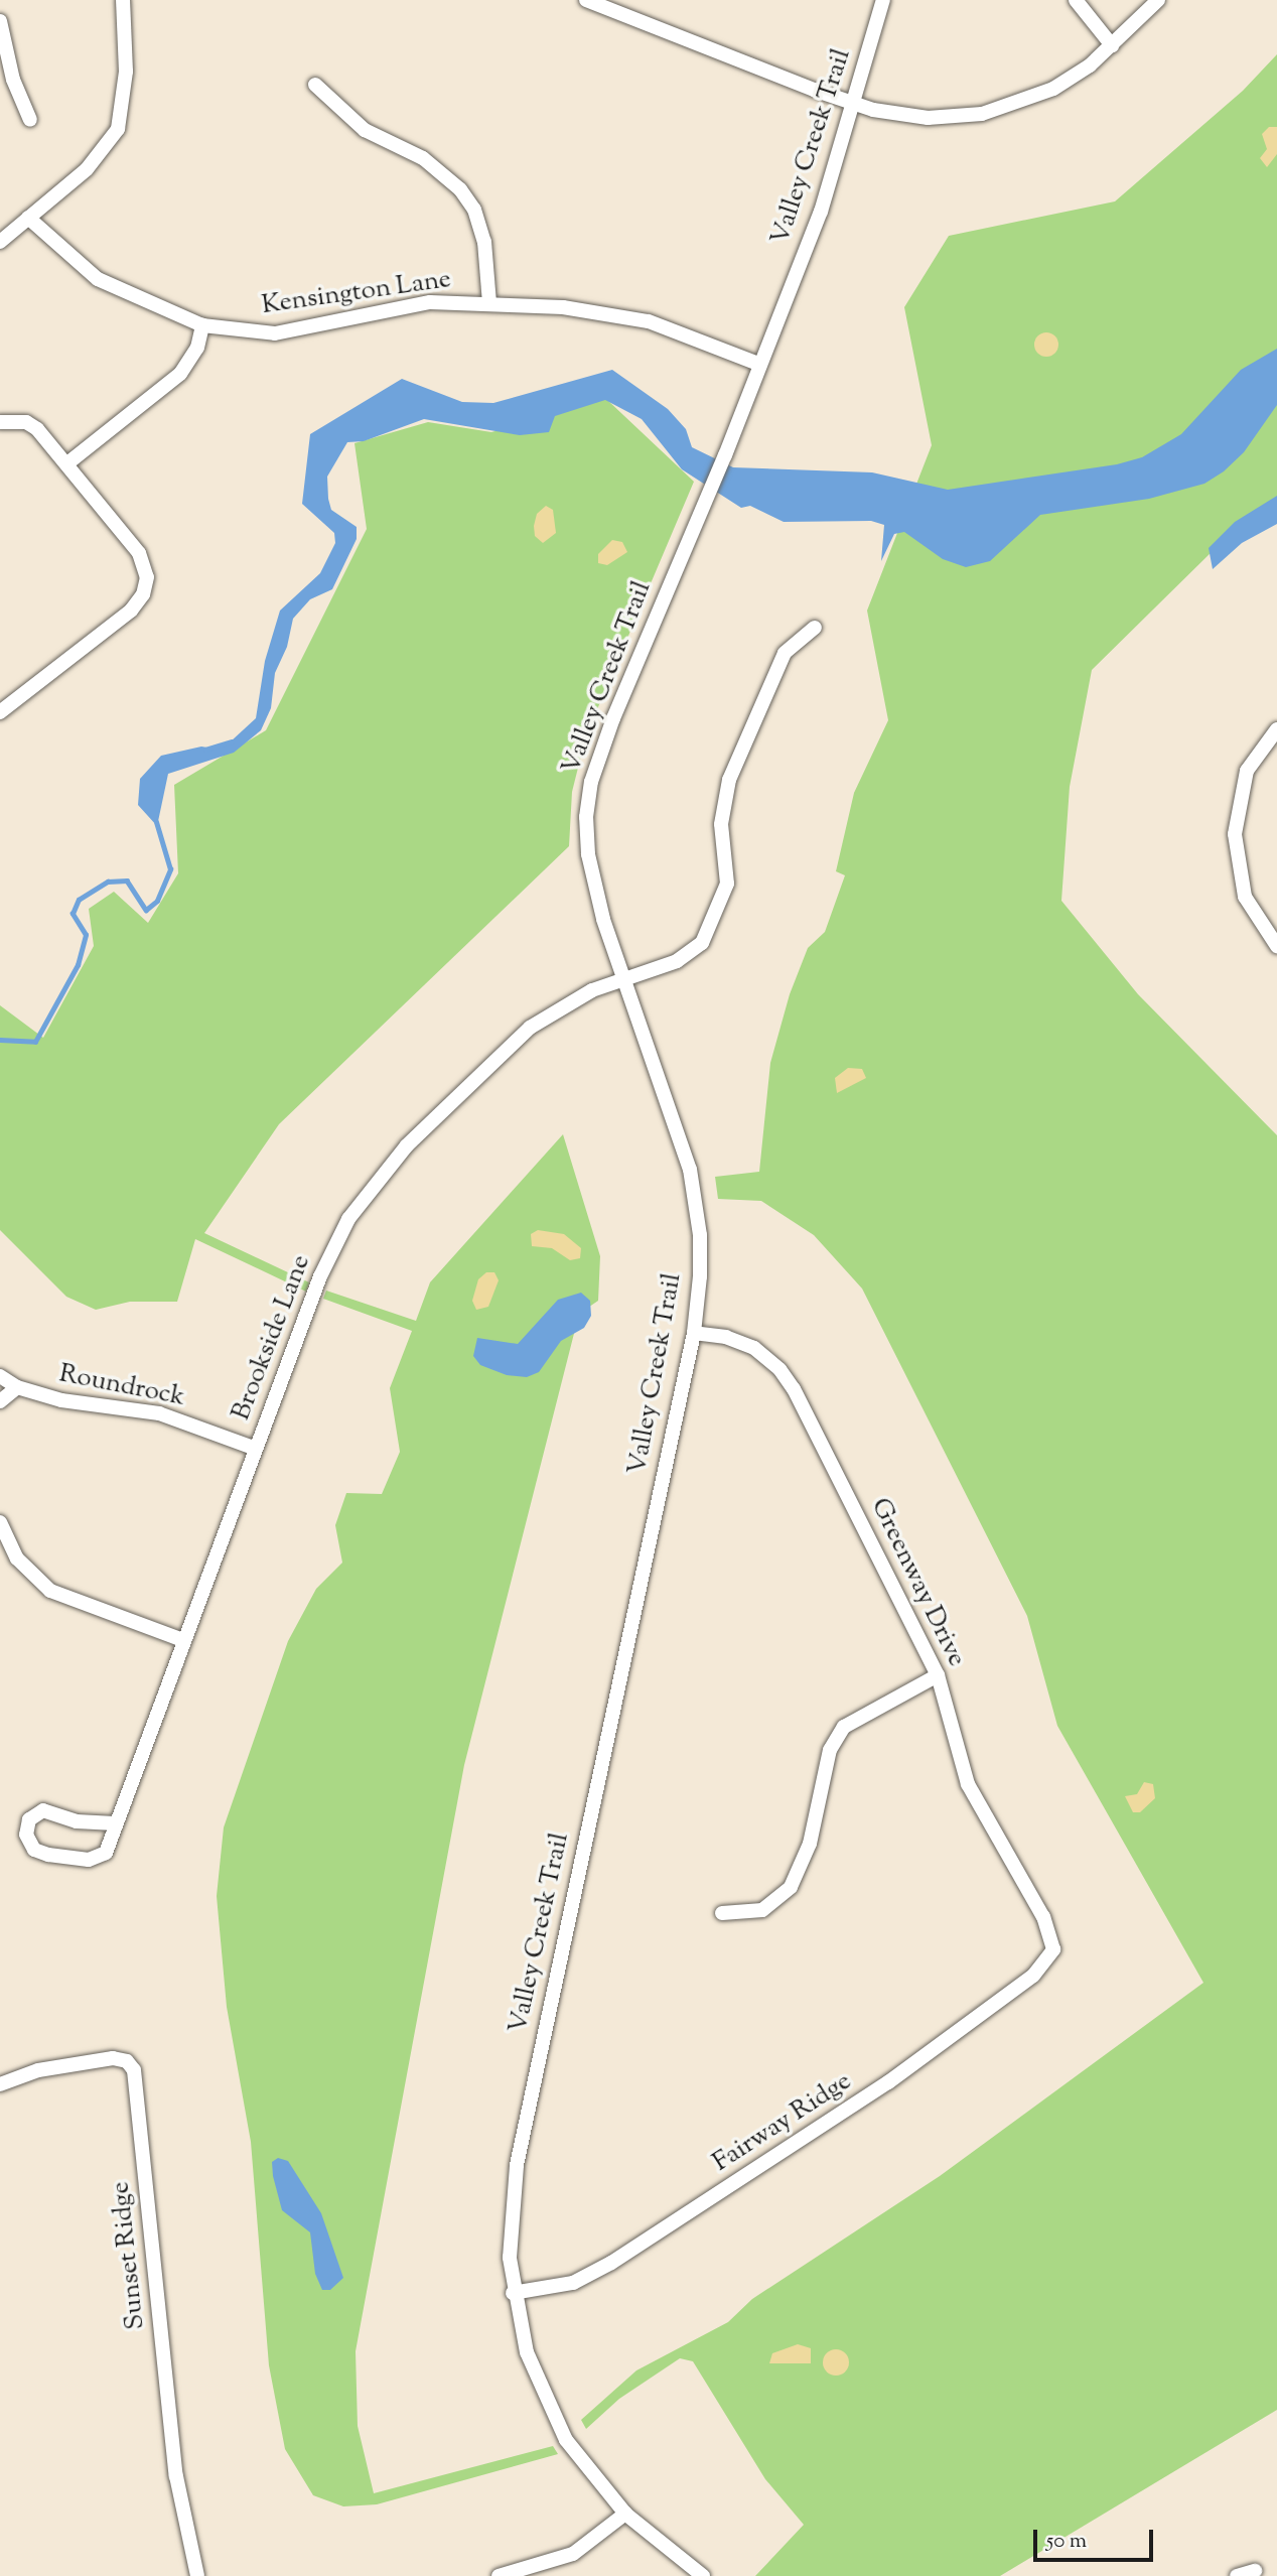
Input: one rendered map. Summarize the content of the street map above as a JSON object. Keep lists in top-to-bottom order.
{
  "streets": {
    "street": [
      "Valley Creek Trail",
      "Kensington Lane",
      "Brookside Lane",
      "Roundrock",
      "Greenway Drive",
      "Fairway Ridge",
      "Sunset Ridge"
    ]
  },
  "crossings": [
    ["Valley Creek Trail", "Kensington Lane"],
    ["Valley Creek Trail", "Brookside Lane"],
    ["Valley Creek Trail", "Greenway Drive"],
    ["Valley Creek Trail", "Fairway Ridge"],
    ["Brookside Lane", "Roundrock"],
    ["Greenway Drive", "Fairway Ridge"]
  ],
  "scale_bar": "50 m"
}
